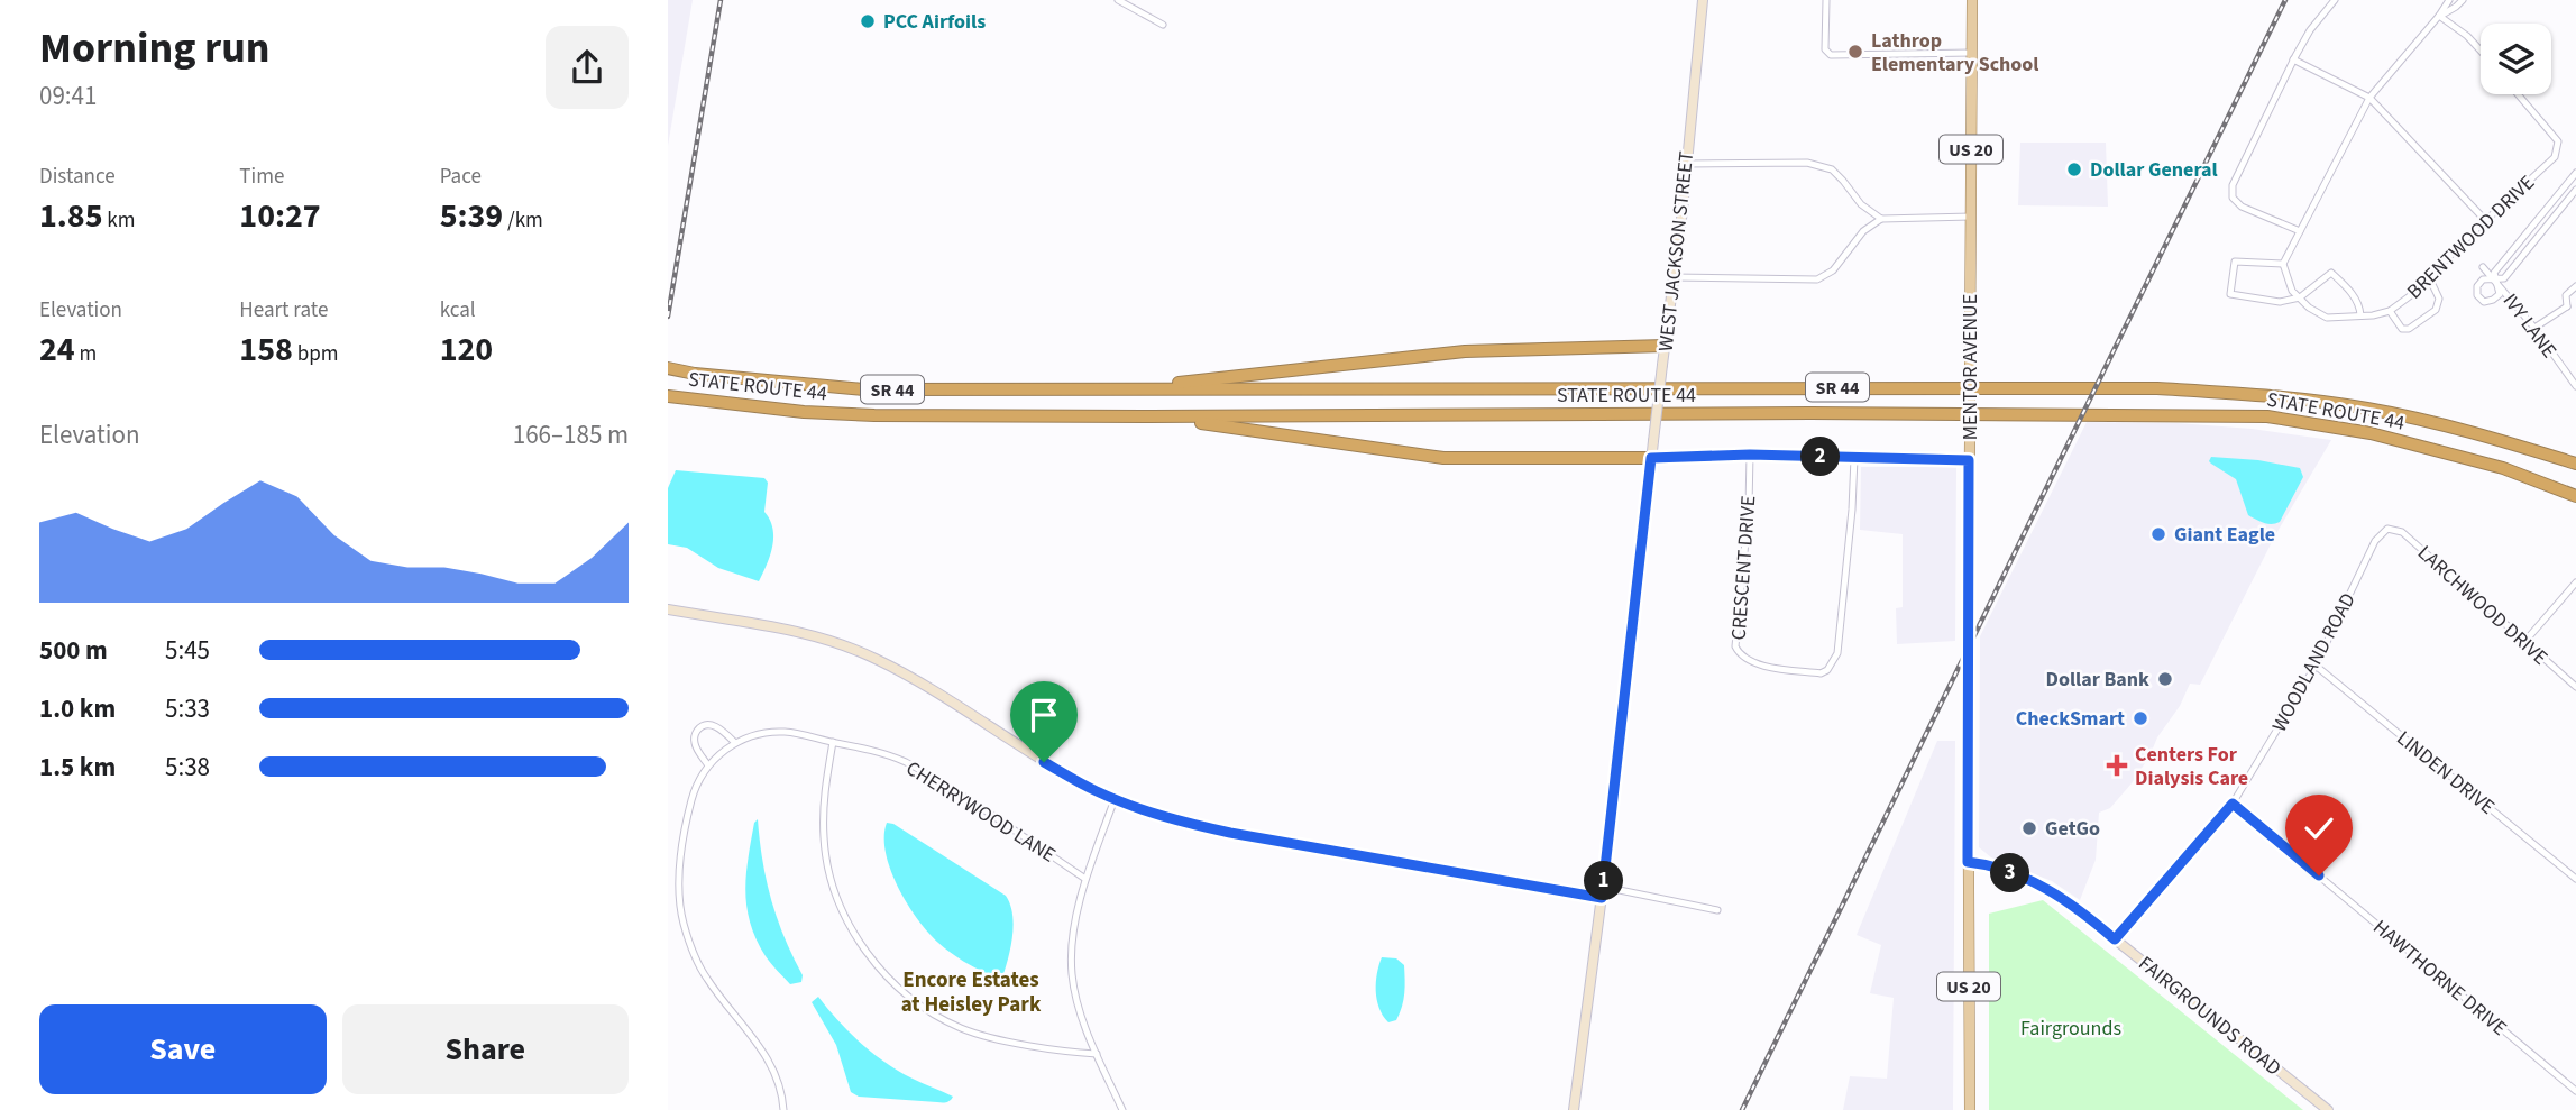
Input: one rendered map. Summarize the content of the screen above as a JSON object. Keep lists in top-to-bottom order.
{
  "streets": {
    "highway": ["STATE ROUTE 44", "SR 44"],
    "main road": ["US 20", "MENTOR AVENUE"],
    "street": [
      "BRENTWOOD DRIVE",
      "WEST JACKSON STREET",
      "IVY LANE",
      "CRESCENT DRIVE",
      "LARCHWOOD DRIVE",
      "WOODLAND ROAD",
      "LINDEN DRIVE",
      "CHERRYWOOD LANE",
      "HAWTHORNE DRIVE",
      "FAIRGROUNDS ROAD"
    ]
  },
  "crossings": [
    ["MENTOR AVENUE", "FAIRGROUNDS ROAD"],
    ["LARCHWOOD DRIVE", "WOODLAND ROAD"],
    ["WOODLAND ROAD", "LINDEN DRIVE"],
    ["WOODLAND ROAD", "HAWTHORNE DRIVE"],
    ["WOODLAND ROAD", "FAIRGROUNDS ROAD"]
  ],
  "districts": ["Encore Estates at Heisley Park"],
  "parks": ["Fairgrounds"],
  "places": {
    "other": [
      "PCC Airfoils",
      "Lathrop Elementary School",
      "Dollar General",
      "Giant Eagle",
      "Dollar Bank",
      "CheckSmart",
      "GetGo"
    ],
    "health": ["Centers For Dialysis Care"]
  },
  "page": {
    "heading": ["Morning run", "09:41"],
    "stats": [
      ["Distance", "1.85 km"],
      ["Time", "10:27"],
      ["Pace", "5:39 /km"],
      ["Elevation", "24 m"],
      ["Heart rate", "158 bpm"],
      ["kcal", "120"]
    ],
    "chart": ["Elevation", "166–185 m"],
    "pins": ["2", "3", "1"],
    "list": [
      {
        "name": "500 m",
        "note": "5:45"
      },
      {
        "name": "1.0 km",
        "note": "5:33"
      },
      {
        "name": "1.5 km",
        "note": "5:38"
      }
    ],
    "buttons": ["Save", "Share"]
  }
}
